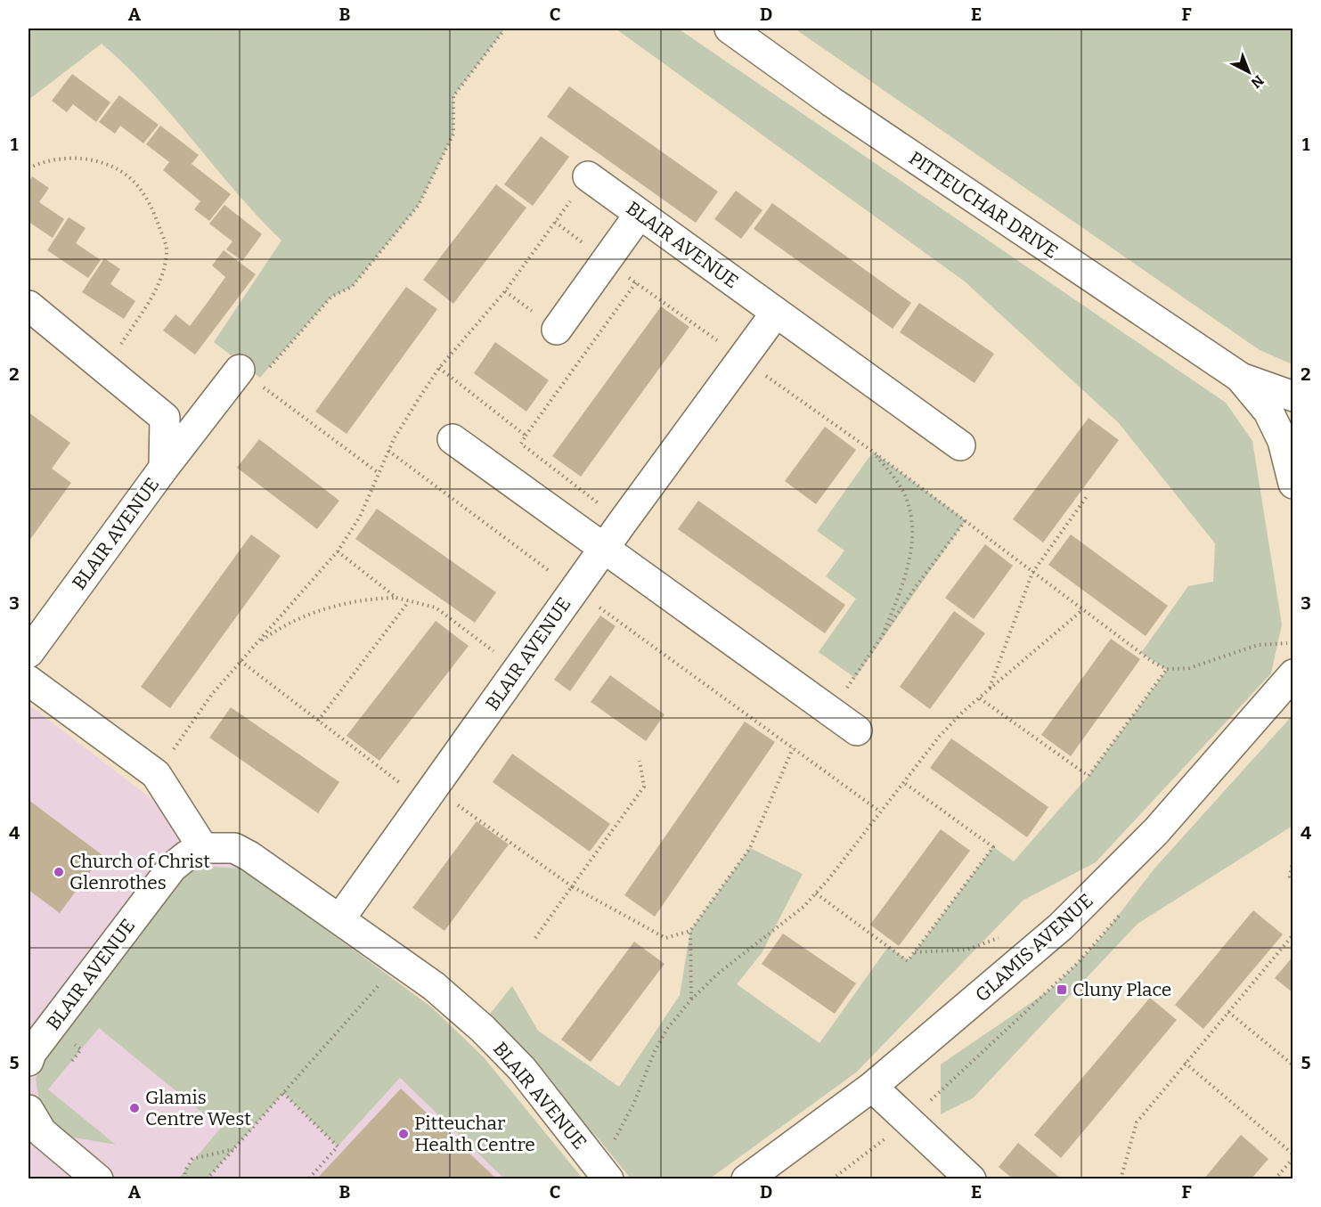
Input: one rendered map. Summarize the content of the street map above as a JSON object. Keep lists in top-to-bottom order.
{
  "streets": {
    "street": ["PITTEUCHAR DRIVE", "BLAIR AVENUE", "GLAMIS AVENUE"]
  },
  "places": {
    "other": ["Church of Christ Glenrothes", "Glamis Centre West", "Pitteuchar Health Centre"],
    "transit": ["Cluny Place"]
  },
  "north": "bottom right",
  "grid": {
    "columns": [
      "A",
      "B",
      "C",
      "D",
      "E",
      "F"
    ],
    "rows": [
      "1",
      "2",
      "3",
      "4",
      "5"
    ]
  }
}
